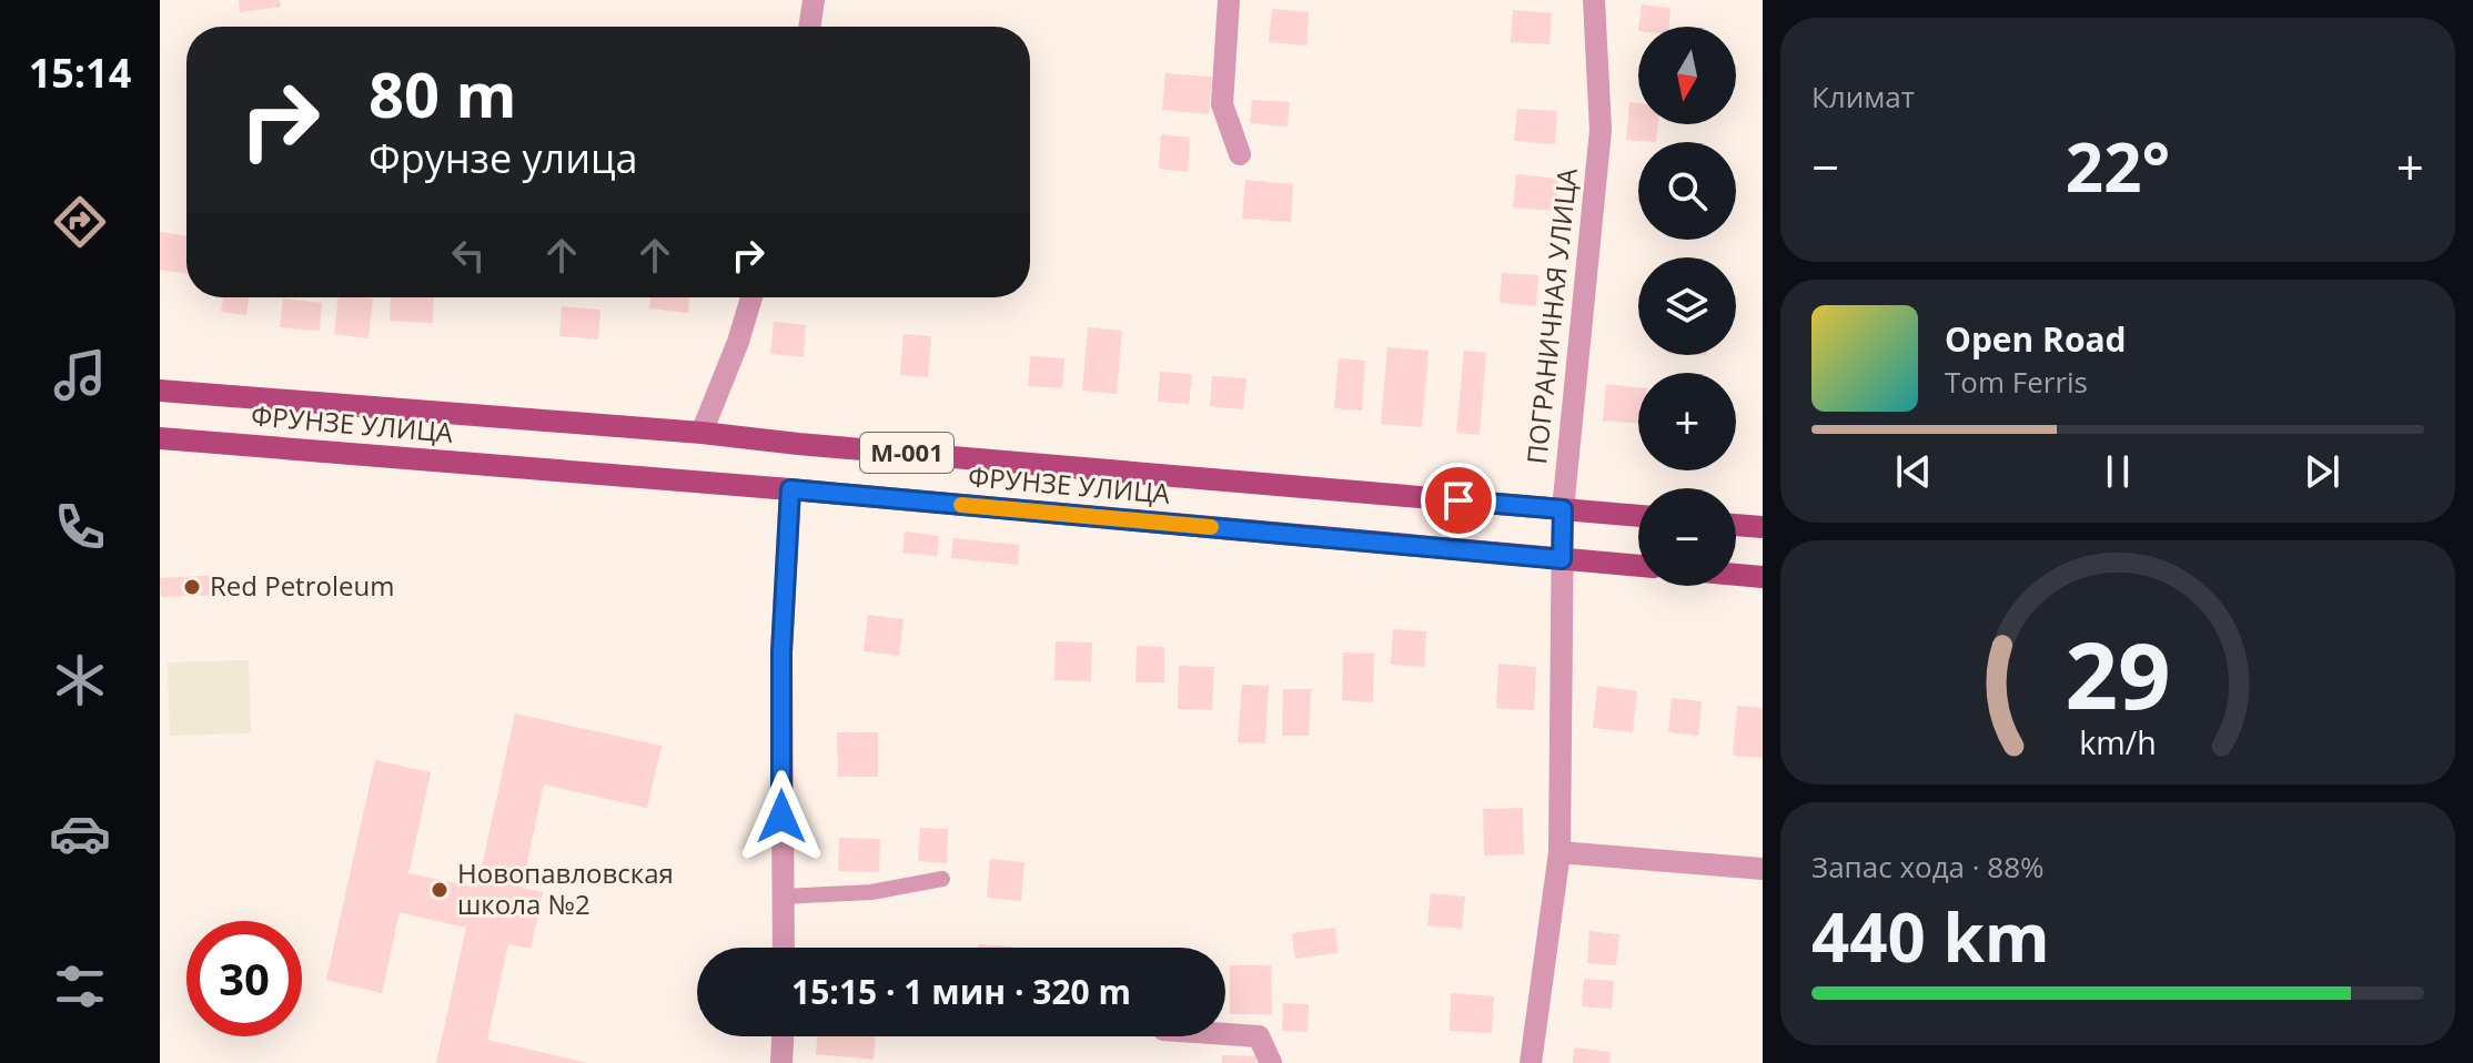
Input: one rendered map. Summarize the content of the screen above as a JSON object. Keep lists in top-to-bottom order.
{
  "streets": {
    "main road": ["ФРУНЗЕ УЛИЦА", "M-001"],
    "street": ["ПОГРАНИЧНАЯ УЛИЦА"]
  },
  "crossings": [
    ["ПОГРАНИЧНАЯ УЛИЦА", "ФРУНЗЕ УЛИЦА"]
  ],
  "places": ["Red Petroleum", "Новопавловская школа №2"],
  "north": "bottom",
  "page": {
    "tabs": "15:14",
    "tile": [
      "Климат",
      ["Запас хода · 88%", "440 km"]
    ],
    "map_buttons": ["+", "−"],
    "turn": ["80 m", "Фрунзе улица"],
    "heat": ["−", "22°", "+"],
    "song": ["Open Road", "Tom Ferris"],
    "limit": "30",
    "trip": "15:15 · 1 мин · 320 m",
    "gauge": ["29", "km/h"]
  }
}
